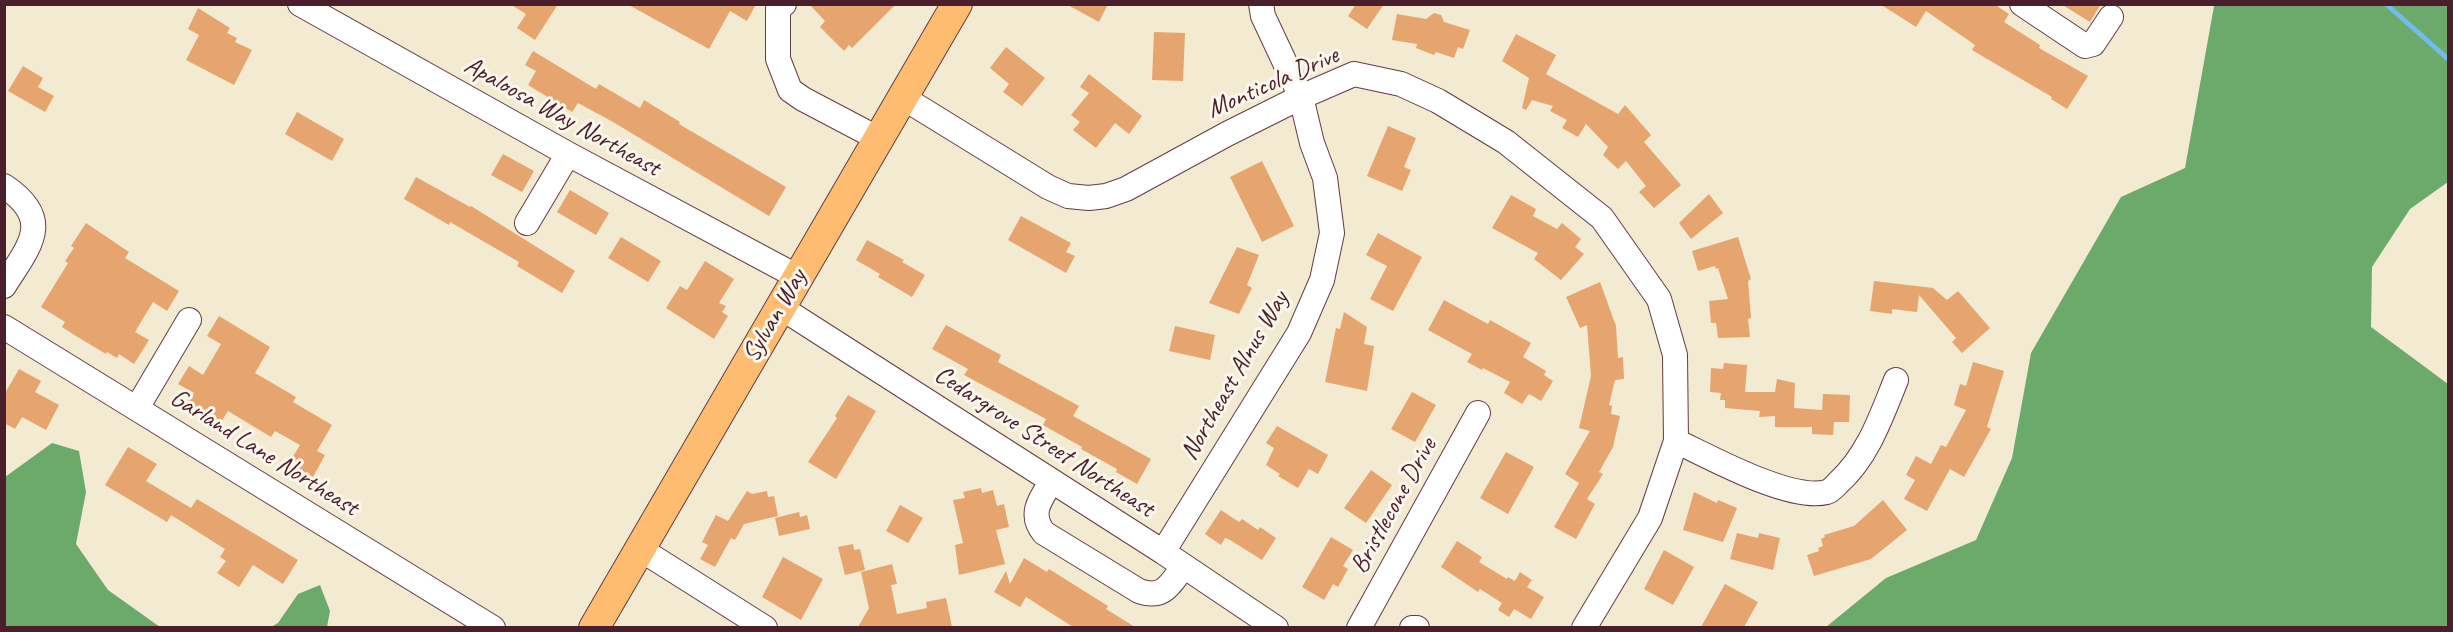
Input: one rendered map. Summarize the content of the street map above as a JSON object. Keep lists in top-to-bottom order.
{
  "streets": {
    "main road": ["Sylvan Way"],
    "street": [
      "Monticola Drive",
      "Apaloosa Way Northeast",
      "Northeast Alnus Way",
      "Cedargrove Street Northeast",
      "Garland Lane Northeast",
      "Bristlecone Drive"
    ]
  },
  "crossings": [
    ["Monticola Drive", "Sylvan Way"],
    ["Monticola Drive", "Northeast Alnus Way"],
    ["Apaloosa Way Northeast", "Sylvan Way"],
    ["Sylvan Way", "Cedargrove Street Northeast"],
    ["Northeast Alnus Way", "Cedargrove Street Northeast"]
  ]
}
